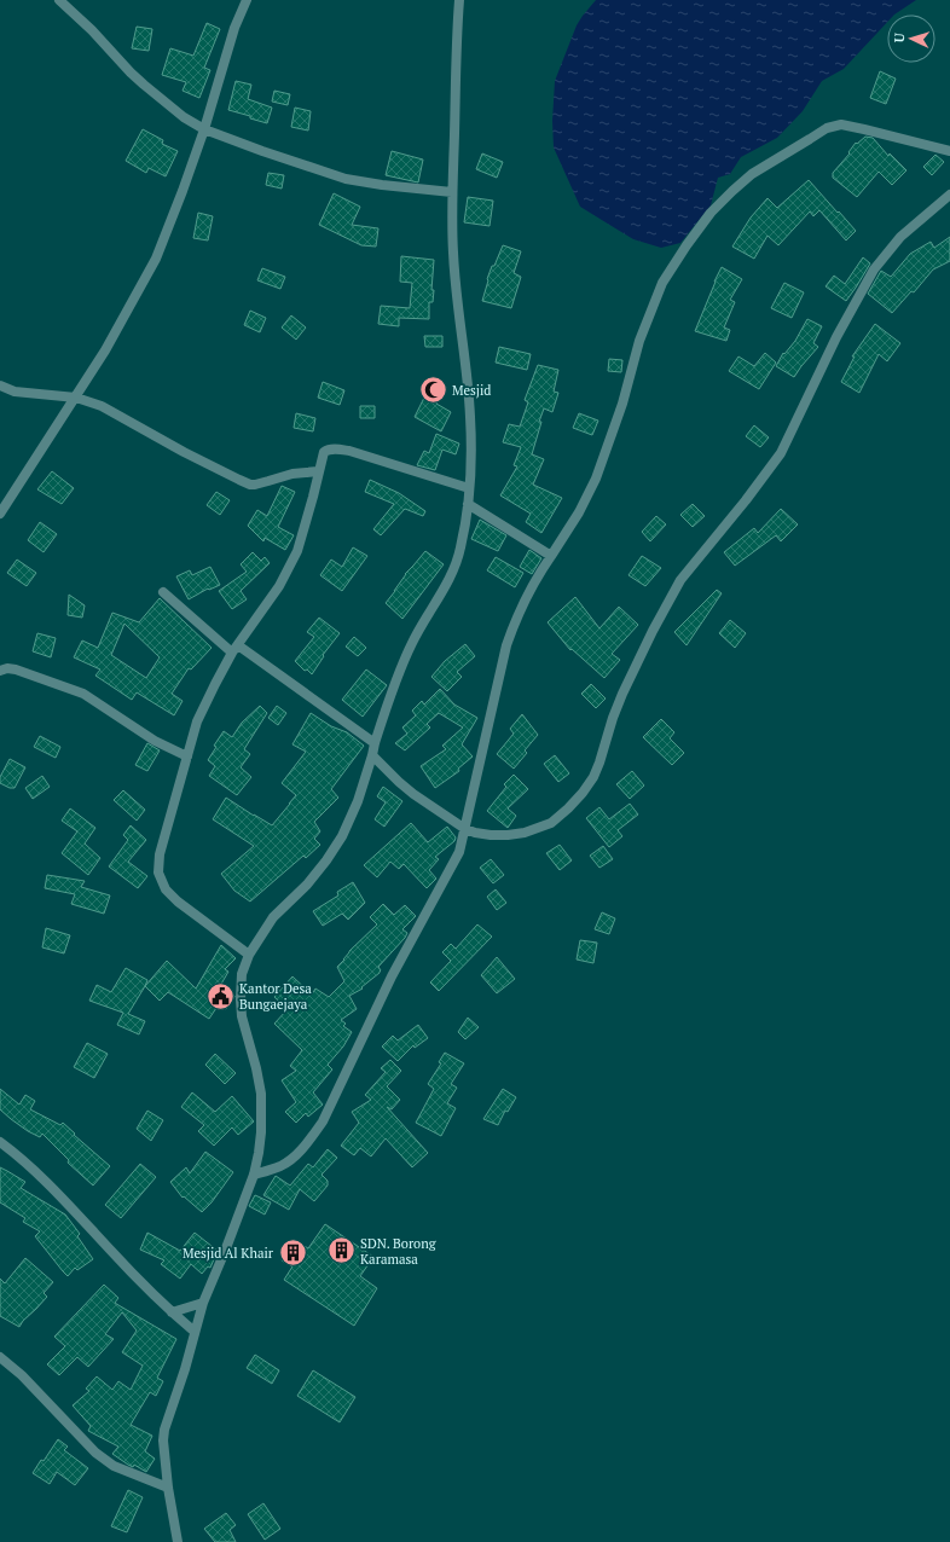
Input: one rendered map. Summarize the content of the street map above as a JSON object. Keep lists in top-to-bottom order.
{
  "places": {
    "mosque": ["Mesjid"],
    "public building": ["Kantor Desa Bungaejaya"],
    "building": ["SDN. Borong Karamasa", "Mesjid Al Khair"]
  },
  "north": "left"
}
